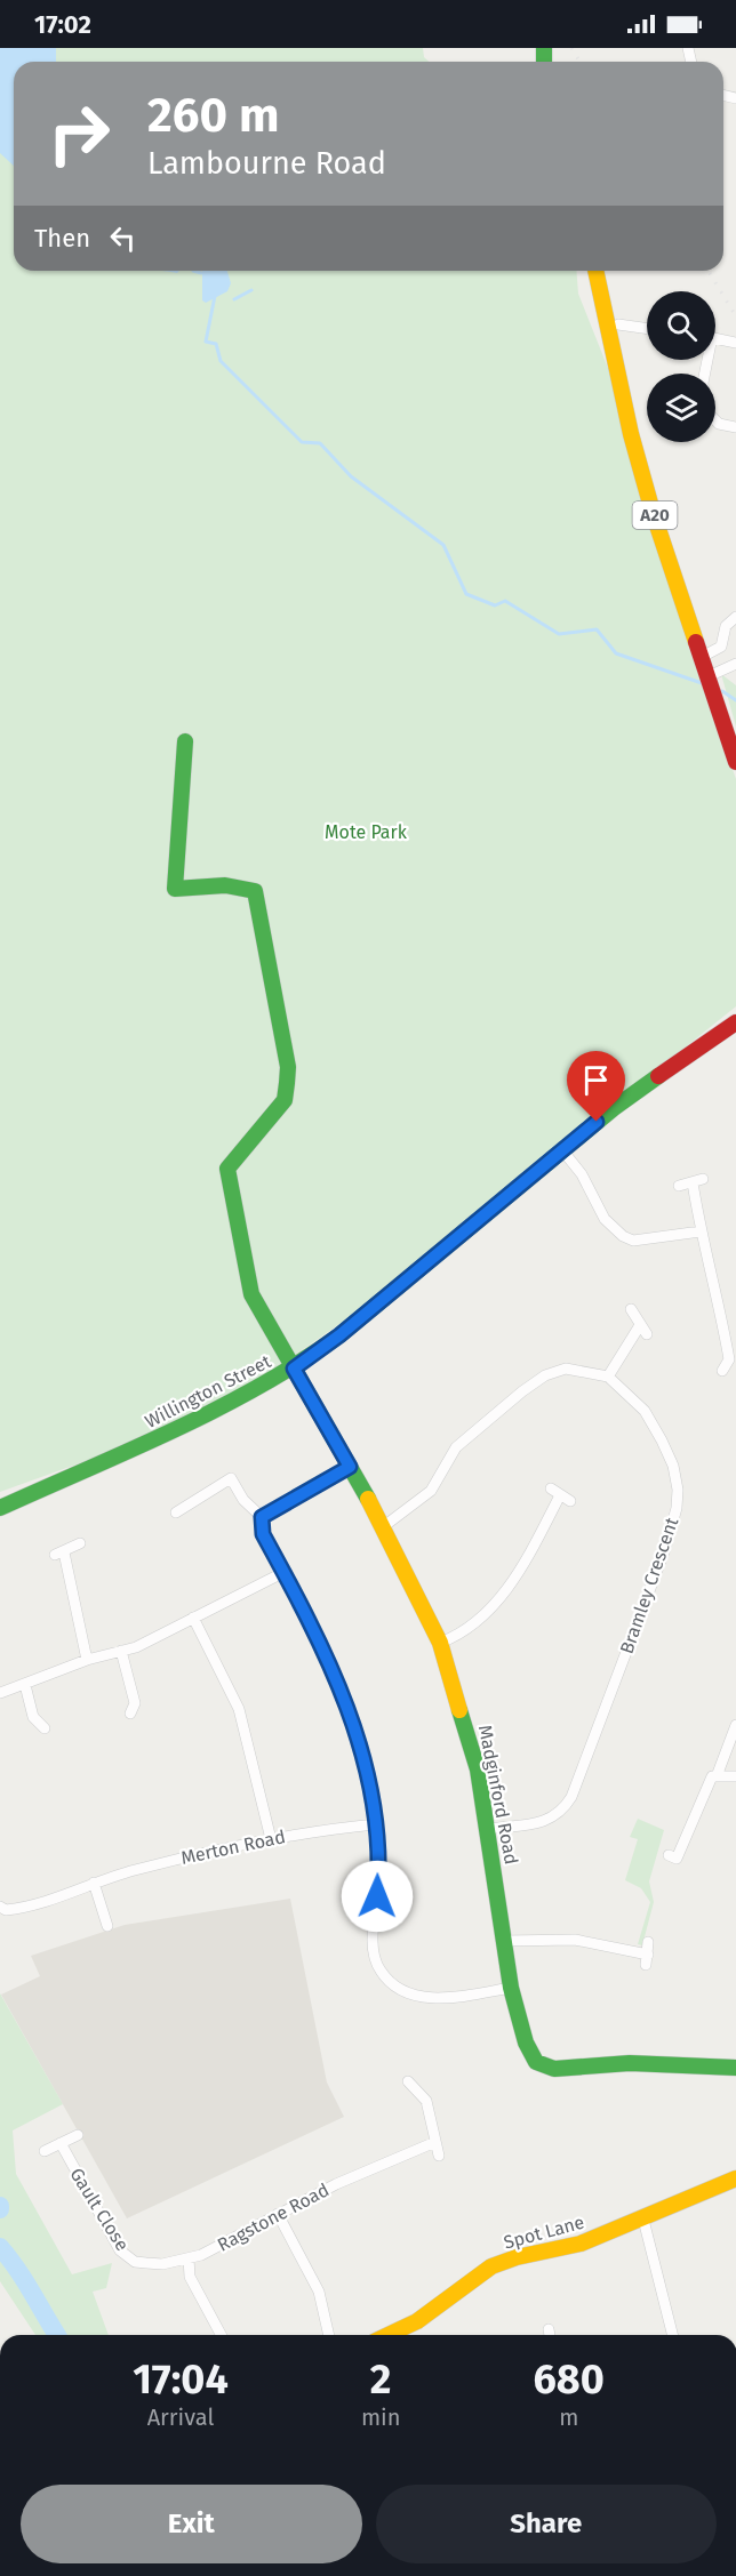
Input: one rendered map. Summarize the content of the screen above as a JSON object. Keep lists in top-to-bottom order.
{
  "streets": {
    "street": [
      "A20",
      "Willington Street",
      "Bramley Crescent",
      "Madginford Road",
      "Merton Road",
      "Gault Close",
      "Ragstone Road",
      "Spot Lane"
    ]
  },
  "crossings": [
    ["Willington Street", "Madginford Road"],
    ["Bramley Crescent", "Madginford Road"],
    ["Gault Close", "Ragstone Road"]
  ],
  "parks": ["Mote Park"],
  "page": {
    "status": "17:02",
    "turn": ["260 m", "Lambourne Road"],
    "then": "Then",
    "eta": [
      "17:04",
      "Arrival",
      "2",
      "min",
      "680",
      "m"
    ],
    "buttons": ["Exit", "Share"]
  }
}
